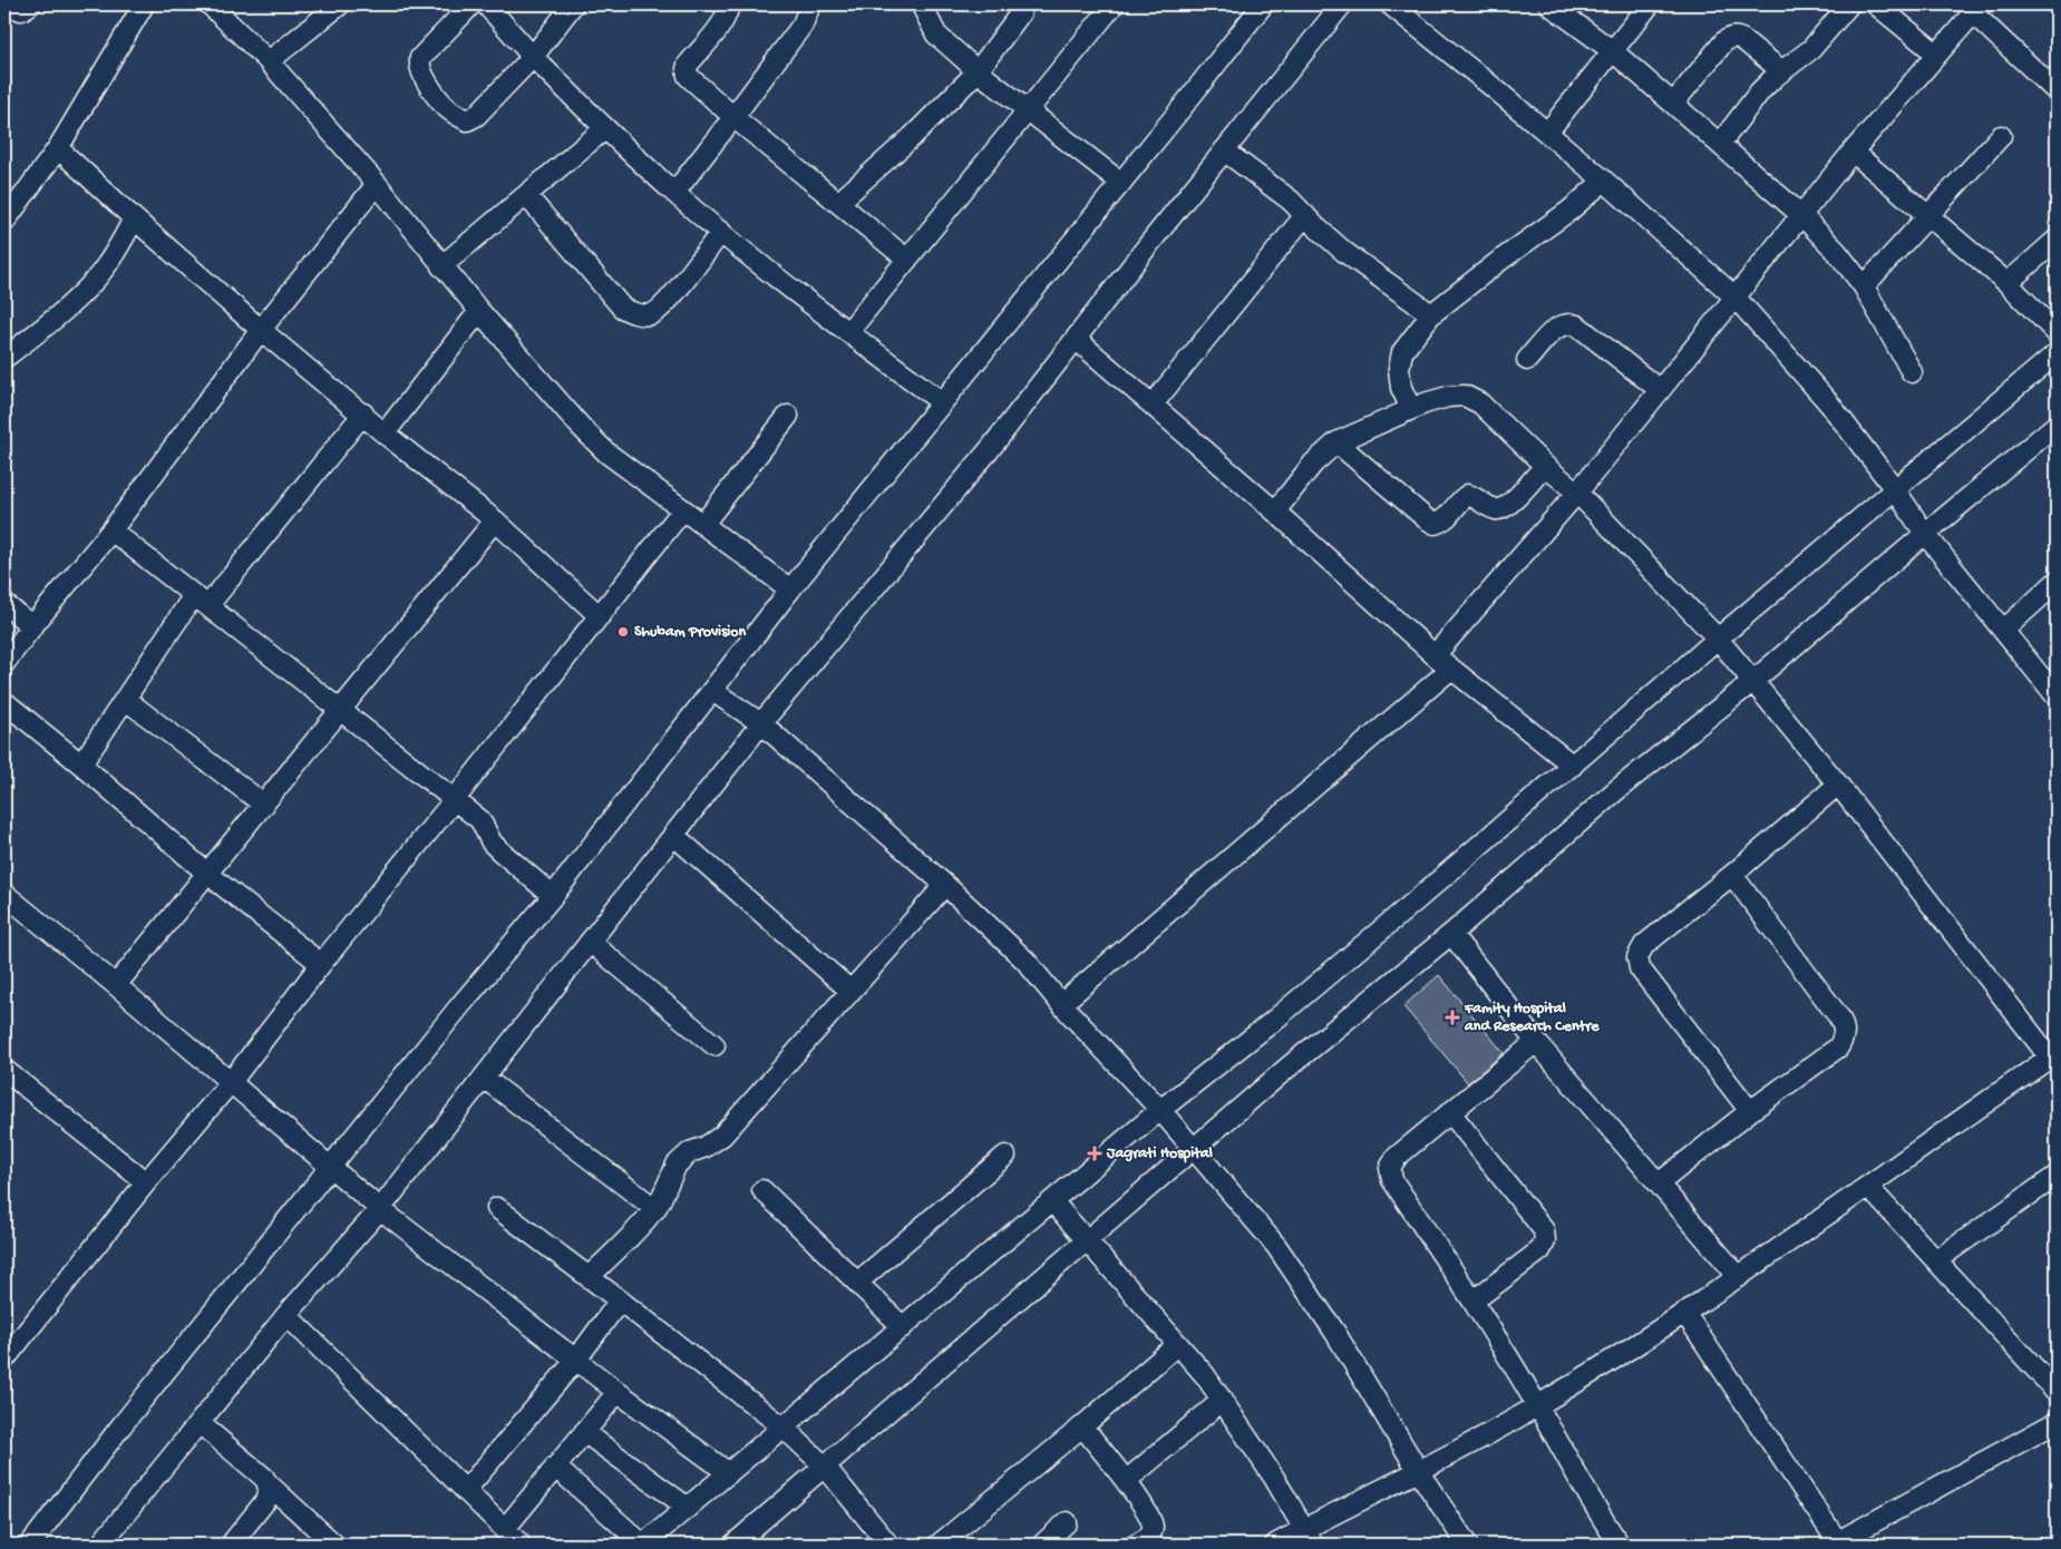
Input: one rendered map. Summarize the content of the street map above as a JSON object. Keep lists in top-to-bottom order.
{
  "places": {
    "other": ["Shubam Provision"],
    "health": ["Famity Hospital and Research Centre", "Jagrati Hospital"]
  }
}
